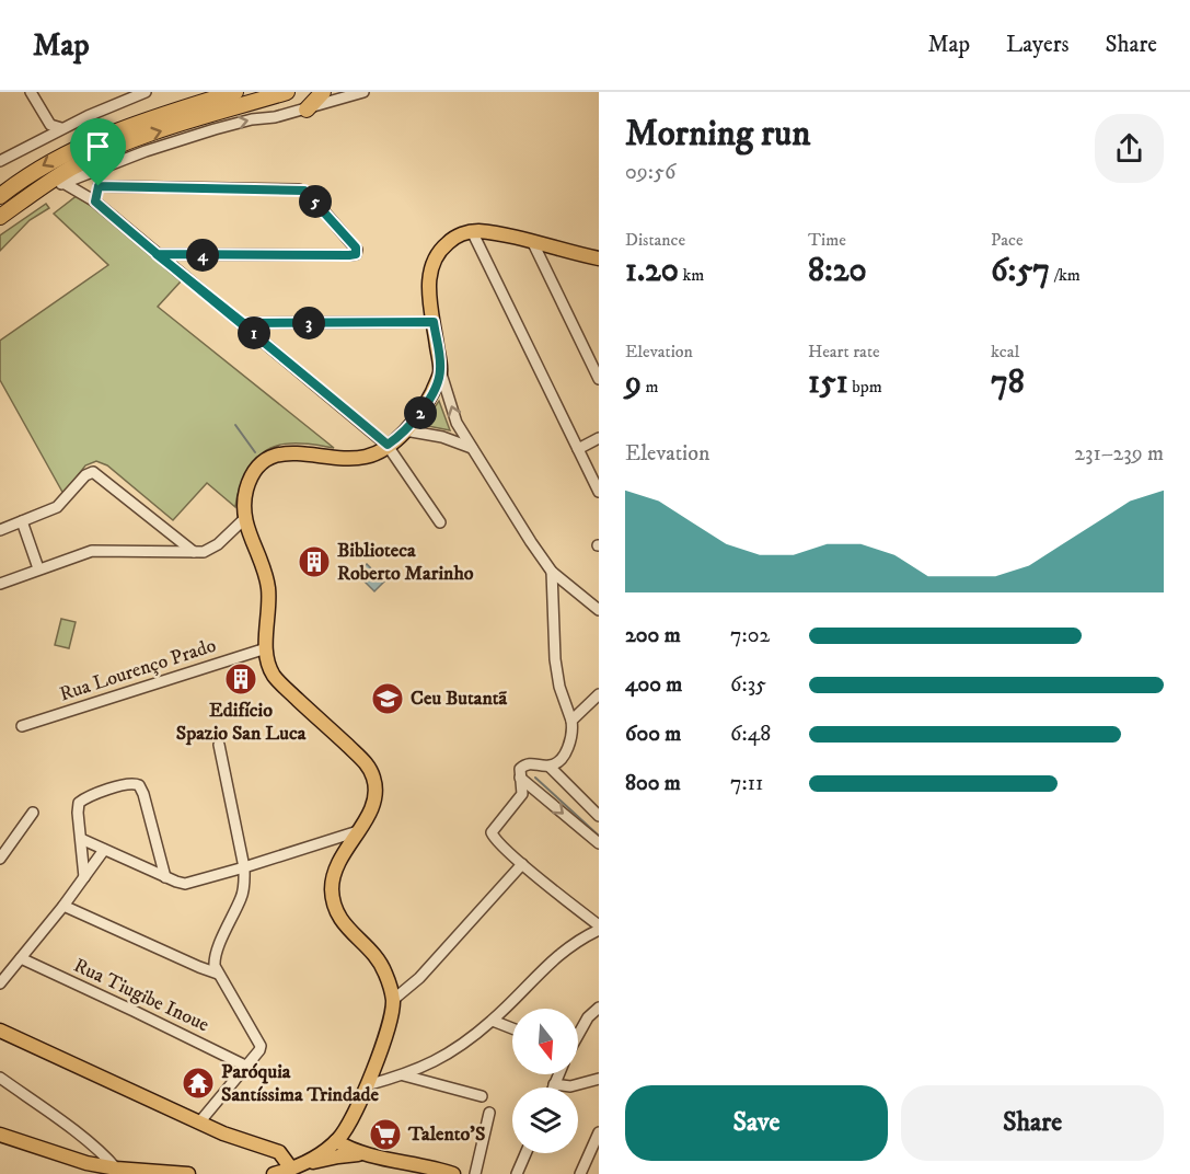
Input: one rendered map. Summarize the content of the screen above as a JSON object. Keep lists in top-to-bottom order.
{
  "streets": {
    "street": ["Rua Lourenço Prado", "Rua Tiugibe Inoue"]
  },
  "places": {
    "building": ["Biblioteca Roberto Marinho", "Edifício Spazio San Luca"],
    "school or university": ["Ceu Butantã"],
    "temple": ["Paróquia Santíssima Trindade"],
    "supermarket": ["Talento'S"]
  },
  "north": "bottom",
  "page": {
    "header": "Map",
    "nav": ["Map", "Layers", "Share"],
    "heading": ["Morning run", "09:56"],
    "pins": [
      "5",
      "4",
      "3",
      "1",
      "2"
    ],
    "stats": [
      ["Distance", "1.20 km"],
      ["Time", "8:20"],
      ["Pace", "6:57 /km"],
      ["Elevation", "9 m"],
      ["Heart rate", "151 bpm"],
      ["kcal", "78"]
    ],
    "chart": ["Elevation", "231–239 m"],
    "list": [
      {
        "name": "200 m",
        "note": "7:02"
      },
      {
        "name": "400 m",
        "note": "6:35"
      },
      {
        "name": "600 m",
        "note": "6:48"
      },
      {
        "name": "800 m",
        "note": "7:11"
      }
    ],
    "buttons": ["Save", "Share"]
  }
}
